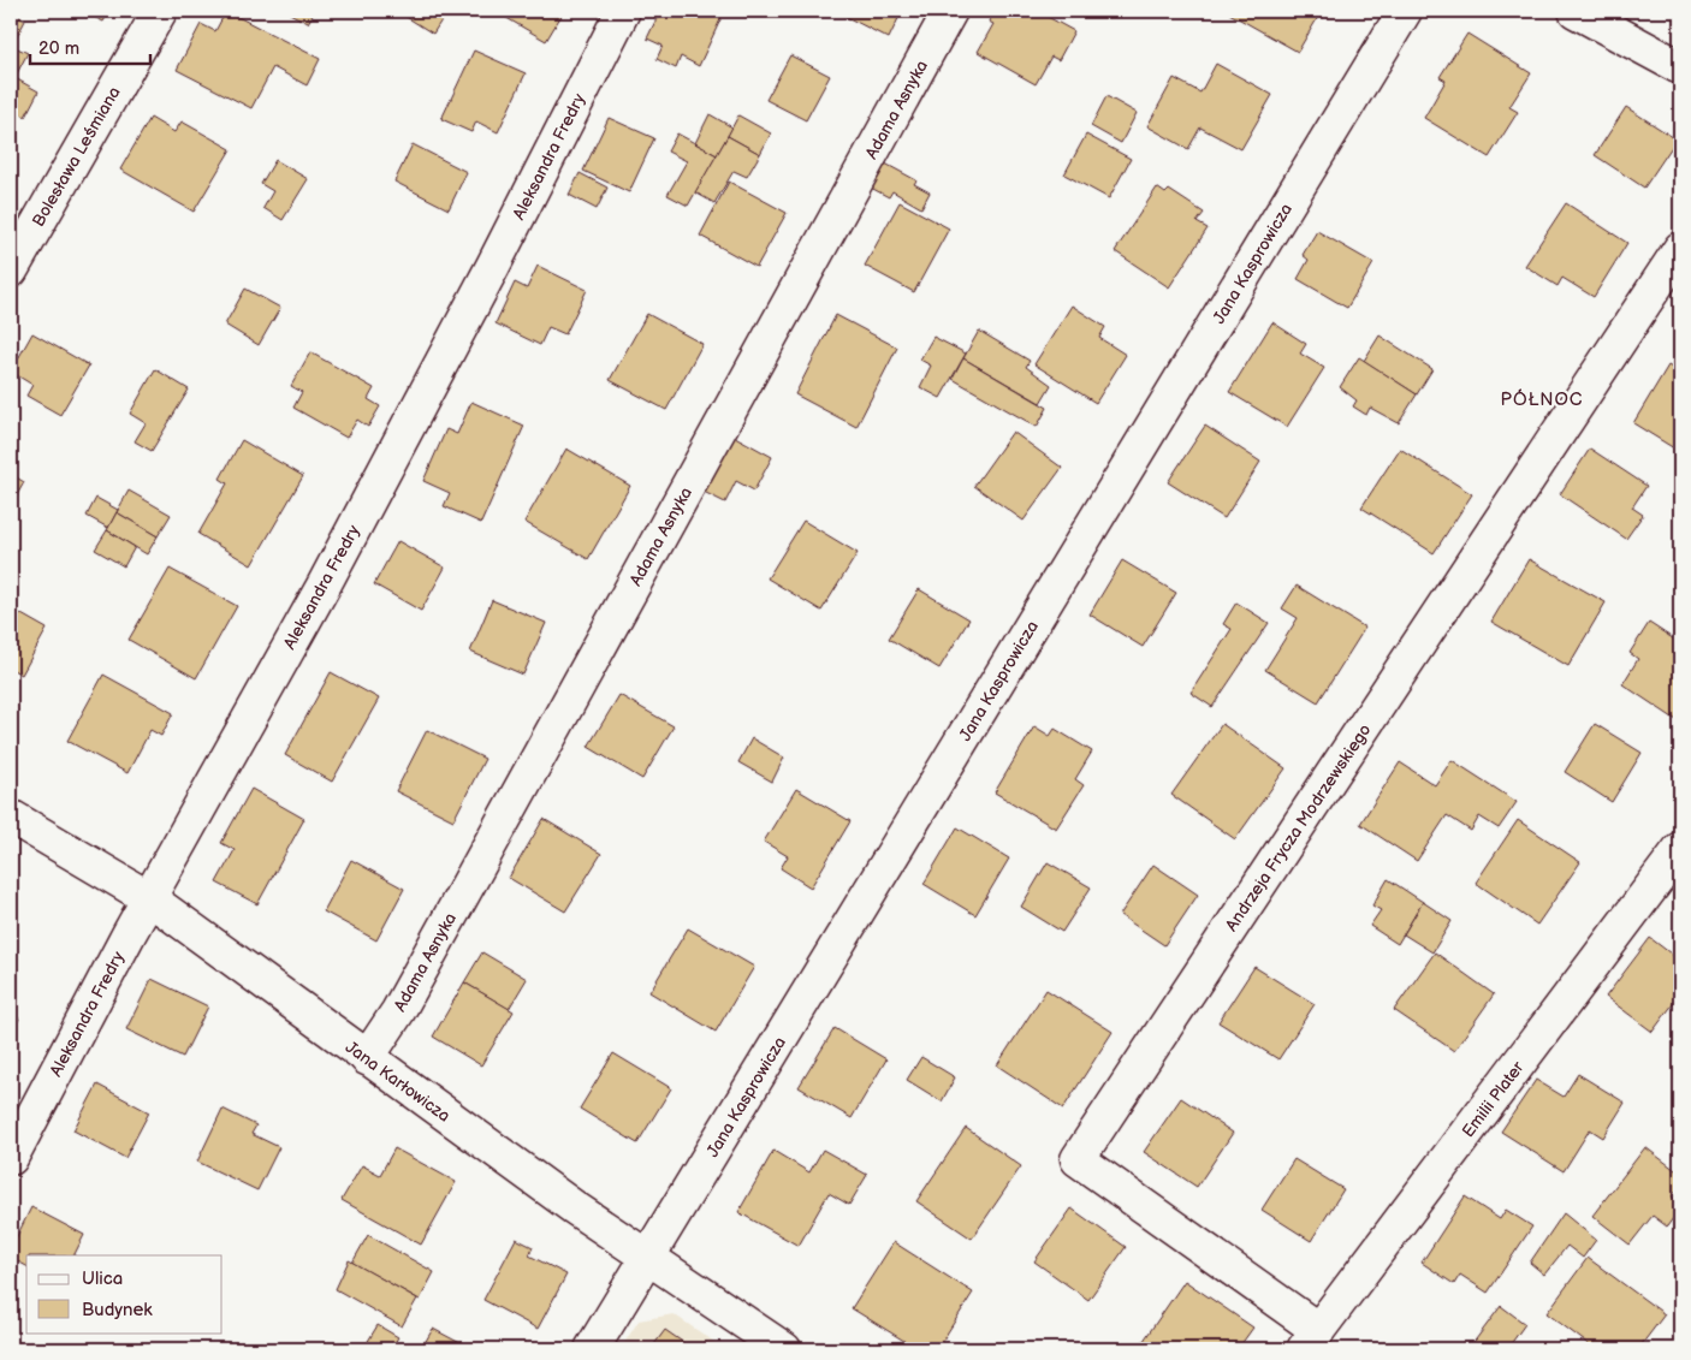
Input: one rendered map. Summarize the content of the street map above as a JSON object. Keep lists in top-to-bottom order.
{
  "streets": {
    "street": [
      "Adama Asnyka",
      "Bolesława Leśmiana",
      "Aleksandra Fredry",
      "Jana Kasprowicza",
      "Andrzeja Frycza Modrzewskiego",
      "Jana Karłowicza",
      "Emilii Plater"
    ]
  },
  "crossings": [
    ["Adama Asnyka", "Jana Karłowicza"],
    ["Aleksandra Fredry", "Jana Karłowicza"],
    ["Jana Kasprowicza", "Jana Karłowicza"],
    ["Andrzeja Frycza Modrzewskiego", "Emilii Plater"]
  ],
  "districts": ["PÓŁNOC"],
  "legend": ["Ulica", "Budynek"],
  "scale_bar": "20 m"
}
